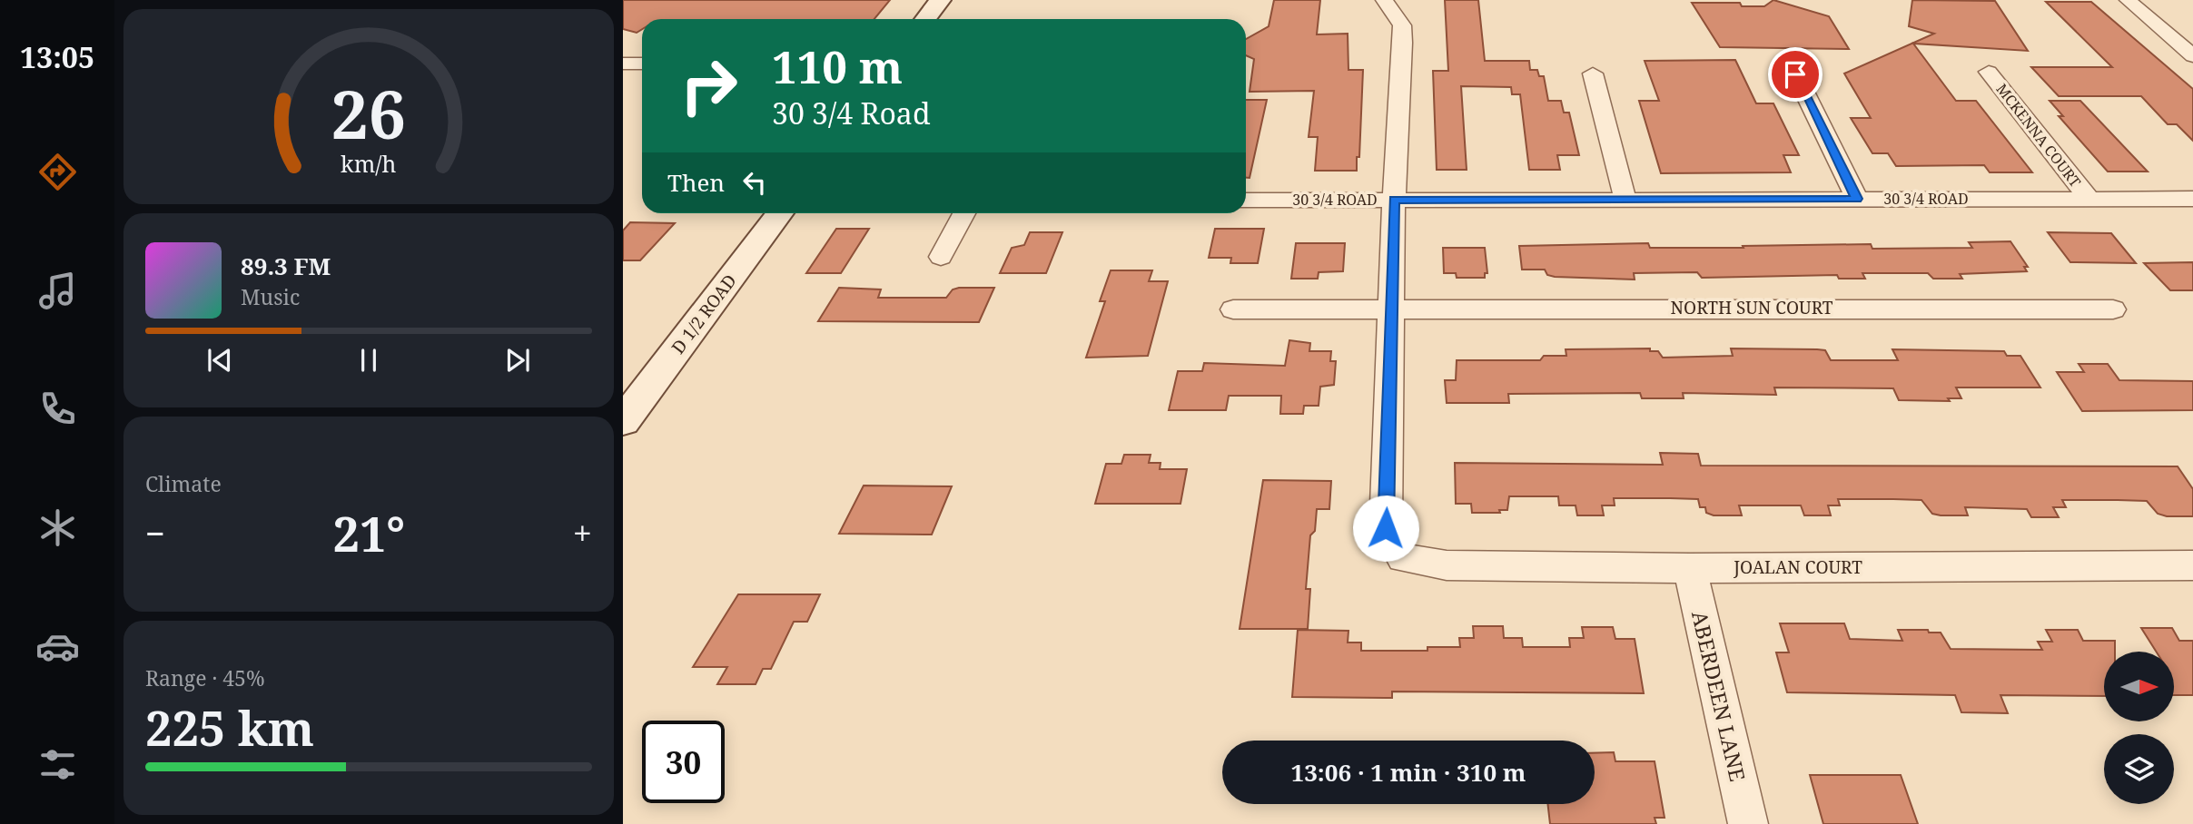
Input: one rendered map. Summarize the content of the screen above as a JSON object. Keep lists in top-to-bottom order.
{
  "streets": {
    "main road": ["D 1/2 ROAD"],
    "street": [
      "MCKENNA COURT",
      "30 3/4 ROAD",
      "NORTH SUN COURT",
      "JOALAN COURT",
      "ABERDEEN LANE"
    ]
  },
  "crossings": [
    ["MCKENNA COURT", "30 3/4 ROAD"],
    ["NORTH SUN COURT", "JOALAN COURT"],
    ["JOALAN COURT", "ABERDEEN LANE"]
  ],
  "north": "right",
  "page": {
    "tabs": "13:05",
    "turn": ["110 m", "30 3/4 Road"],
    "then": "Then",
    "song": ["89.3 FM", "Music"],
    "tile": [
      "Climate",
      ["Range · 45%", "225 km"]
    ],
    "heat": ["−", "21°", "+"],
    "limit": "30",
    "trip": "13:06 · 1 min · 310 m",
    "gauge": ["26", "km/h"]
  }
}
